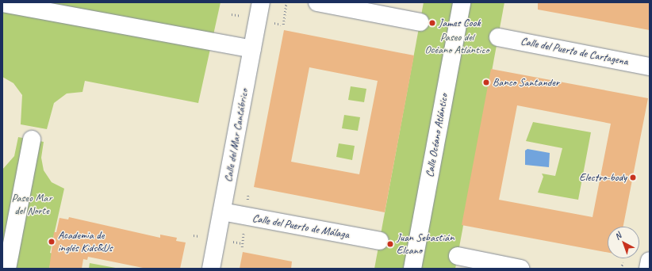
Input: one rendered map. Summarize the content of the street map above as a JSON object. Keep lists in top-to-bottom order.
{
  "streets": {
    "street": [
      "Calle del Puerto de Cartagena",
      "Calle del Mar Cantábrico",
      "Calle Océano Atlántico",
      "Calle del Puerto de Málaga"
    ]
  },
  "crossings": [
    ["Calle del Mar Cantábrico", "Calle del Puerto de Málaga"]
  ],
  "parks": ["Paseo del Océano Atlántico", "Paseo Mar del Norte"],
  "places": [
    "James Cook",
    "Banco Santander",
    "Electro-body",
    "Academia de inglés Kids&Us",
    "Juan Sebastián Elcano"
  ],
  "north": "top left"
}
